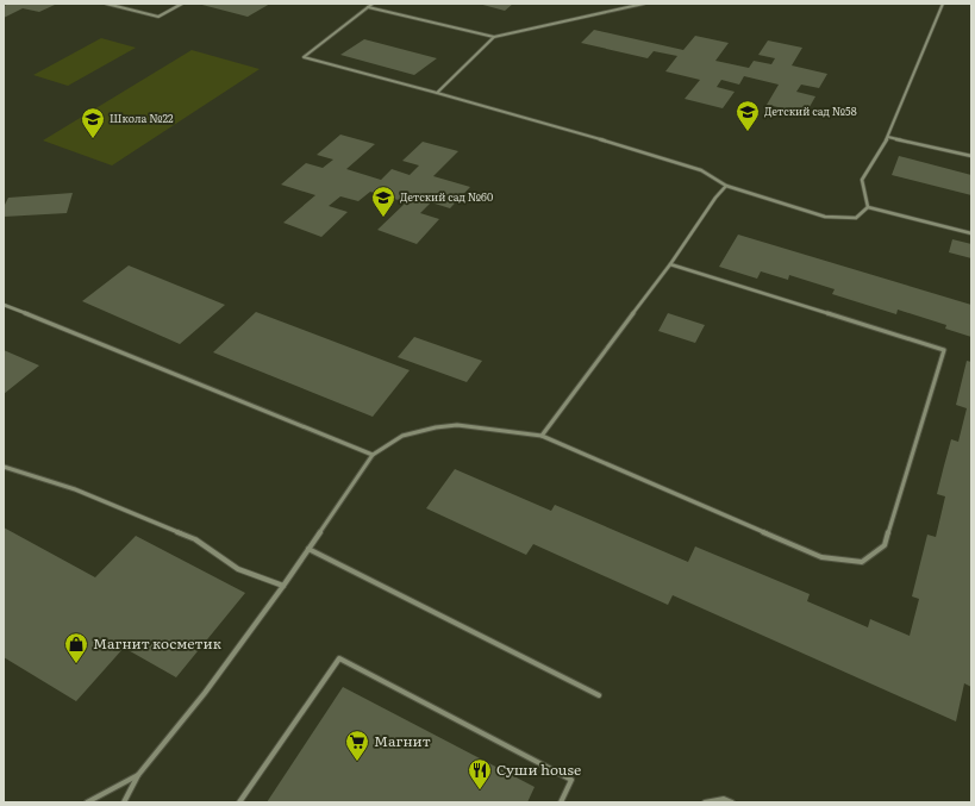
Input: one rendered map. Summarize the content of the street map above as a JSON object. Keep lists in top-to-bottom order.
{
  "places": {
    "school or university": ["Детский сад №58", "Школа №22", "Детский сад №60"],
    "shop": ["Магнит косметик"],
    "supermarket": ["Магнит"],
    "restaurant": ["Суши house"]
  }
}
